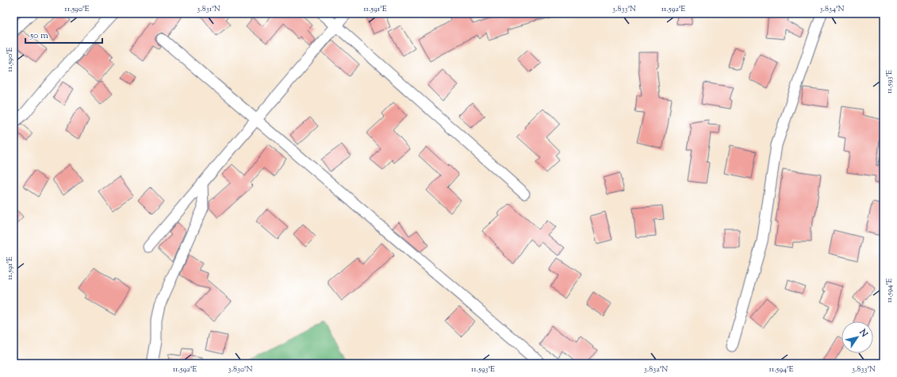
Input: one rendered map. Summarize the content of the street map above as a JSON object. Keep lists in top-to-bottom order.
{
  "scale_bar": "50 m",
  "north": "top right",
  "coordinates": [
    "11.590°E",
    "3.831°N",
    "11.591°E",
    "3.833°N",
    "11.592°E",
    "3.834°N",
    "11.593°E",
    "11.594°E",
    "3.830°N",
    "3.832°N"
  ]
}
